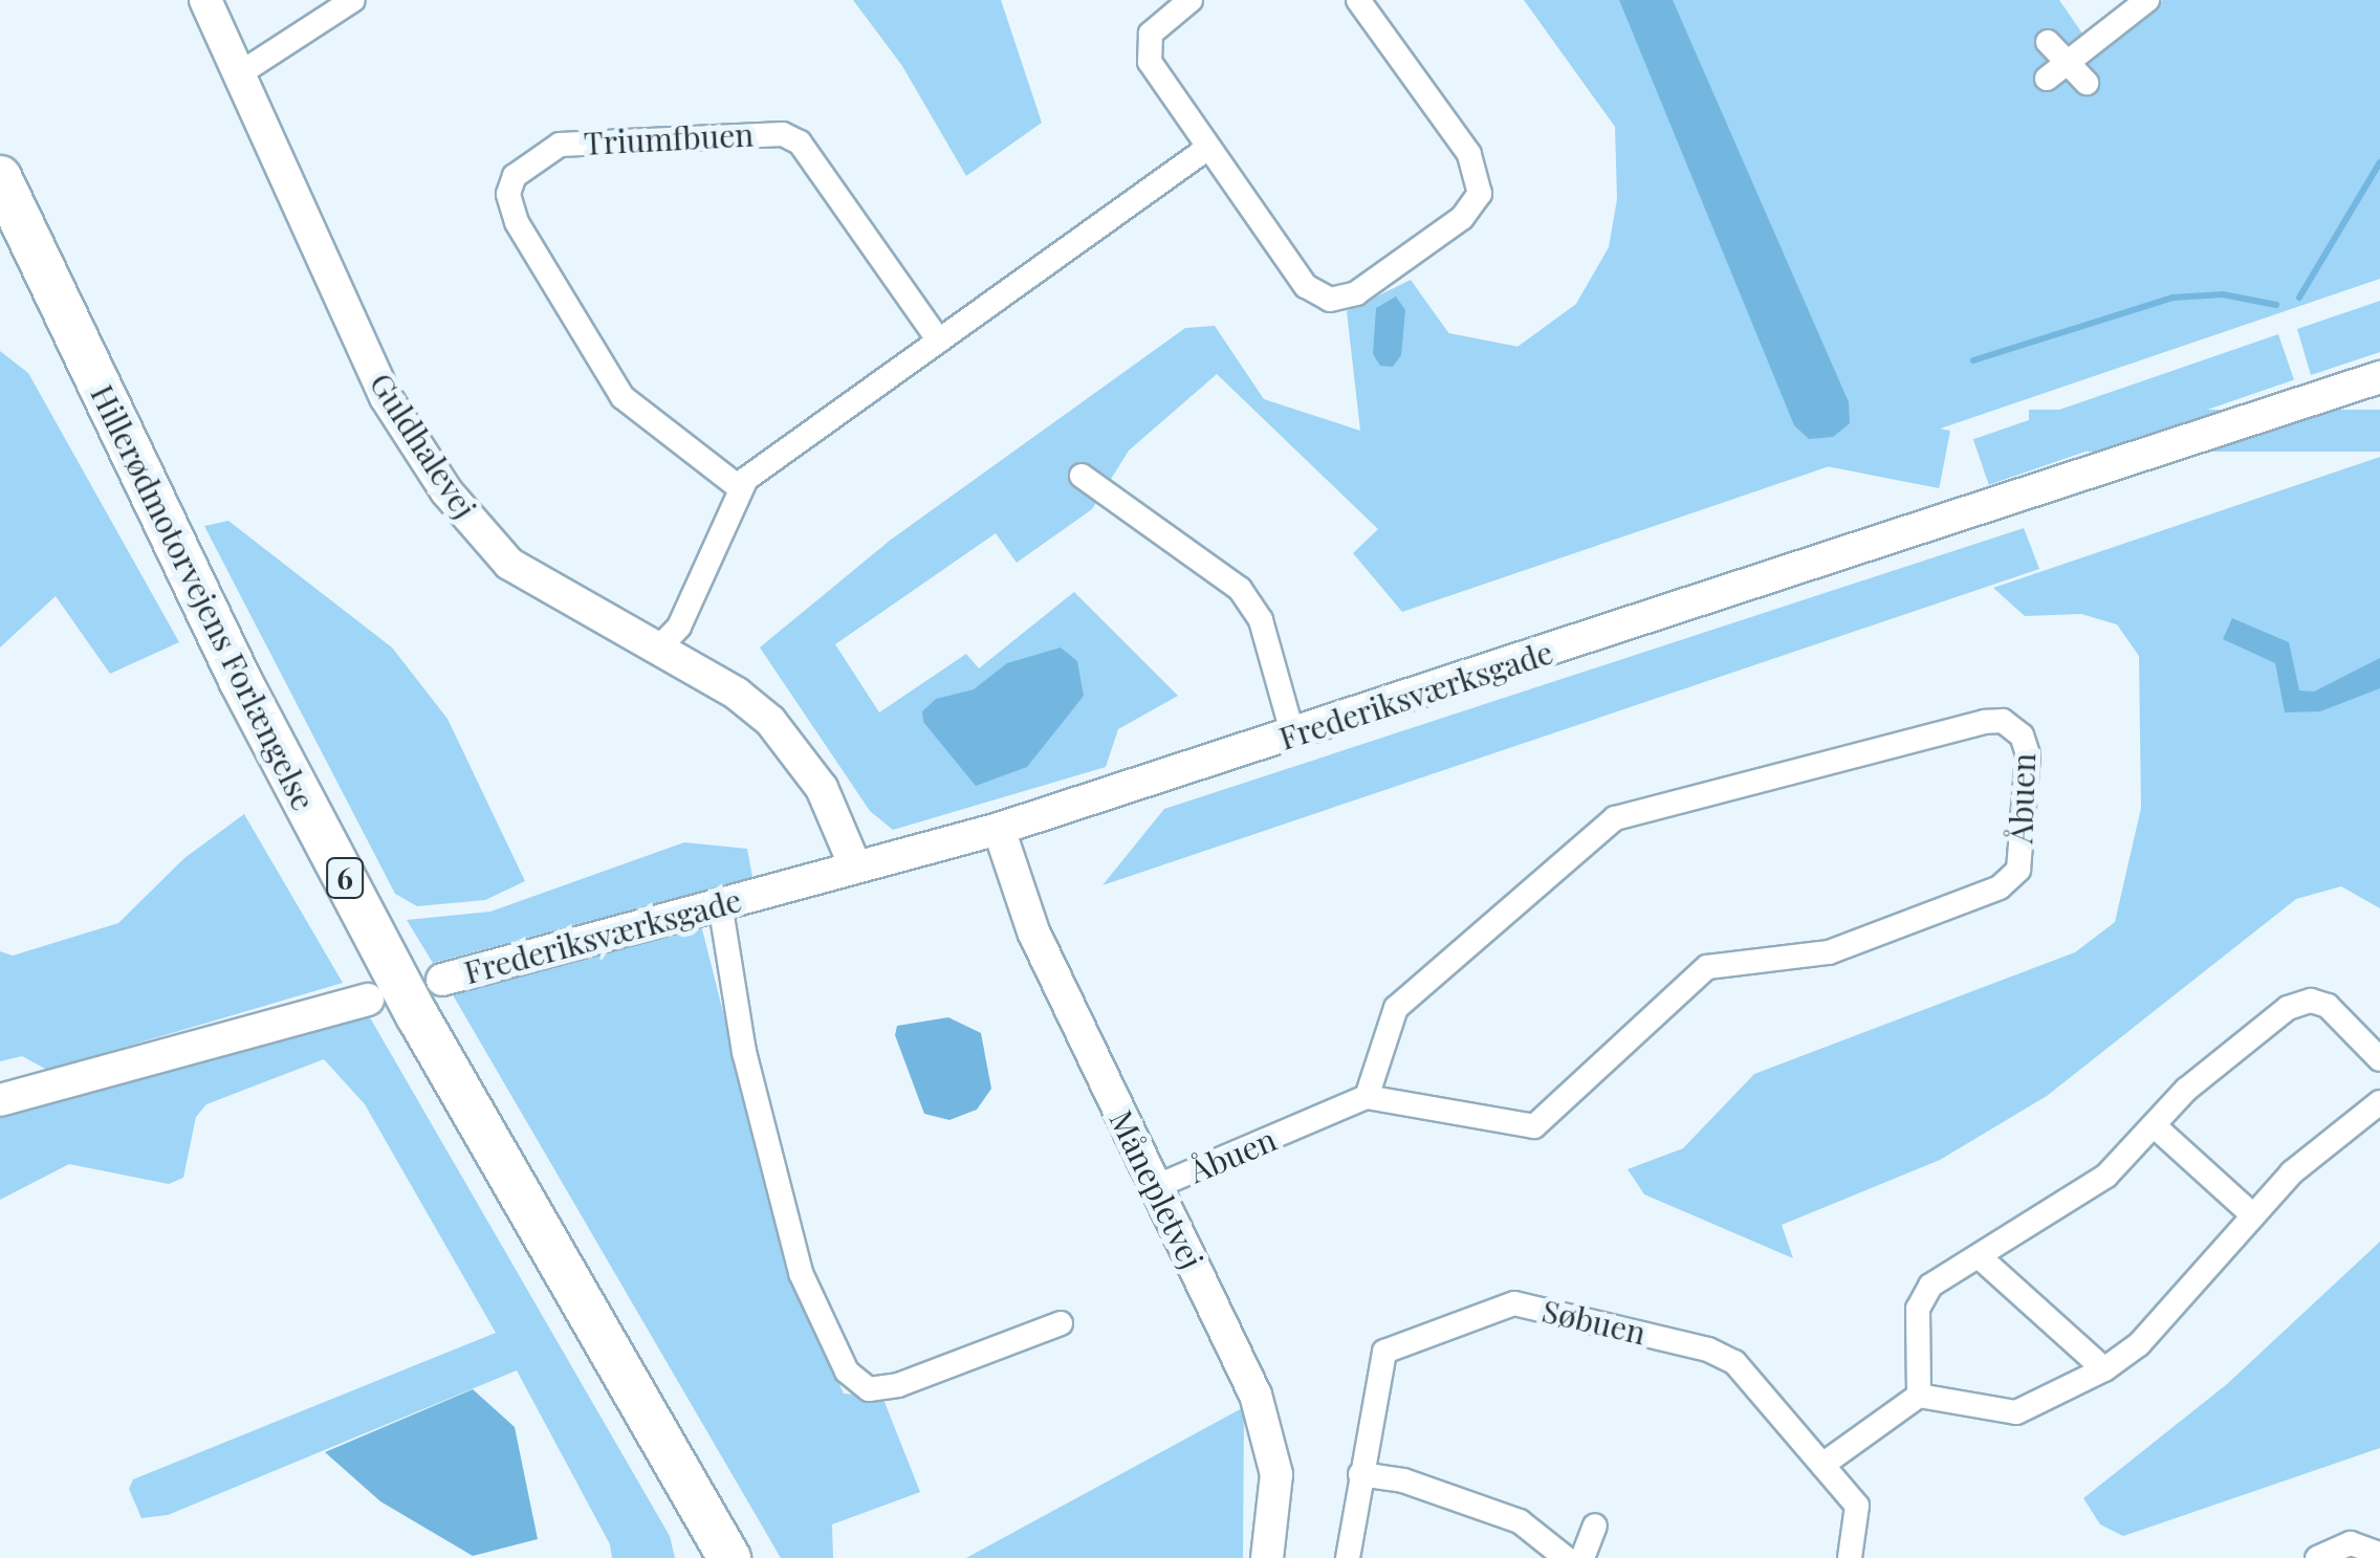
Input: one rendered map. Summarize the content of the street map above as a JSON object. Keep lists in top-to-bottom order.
{
  "streets": {
    "highway": ["Hillerødmotorvejens Forlængelse", "6"],
    "street": [
      "Triumfbuen",
      "Guldhalevej",
      "Frederiksværksgade",
      "Åbuen",
      "Månepletvej",
      "Søbuen"
    ]
  },
  "crossings": [
    ["Guldhalevej", "Frederiksværksgade"],
    ["Frederiksværksgade", "Månepletvej"],
    ["Åbuen", "Månepletvej"]
  ]
}
